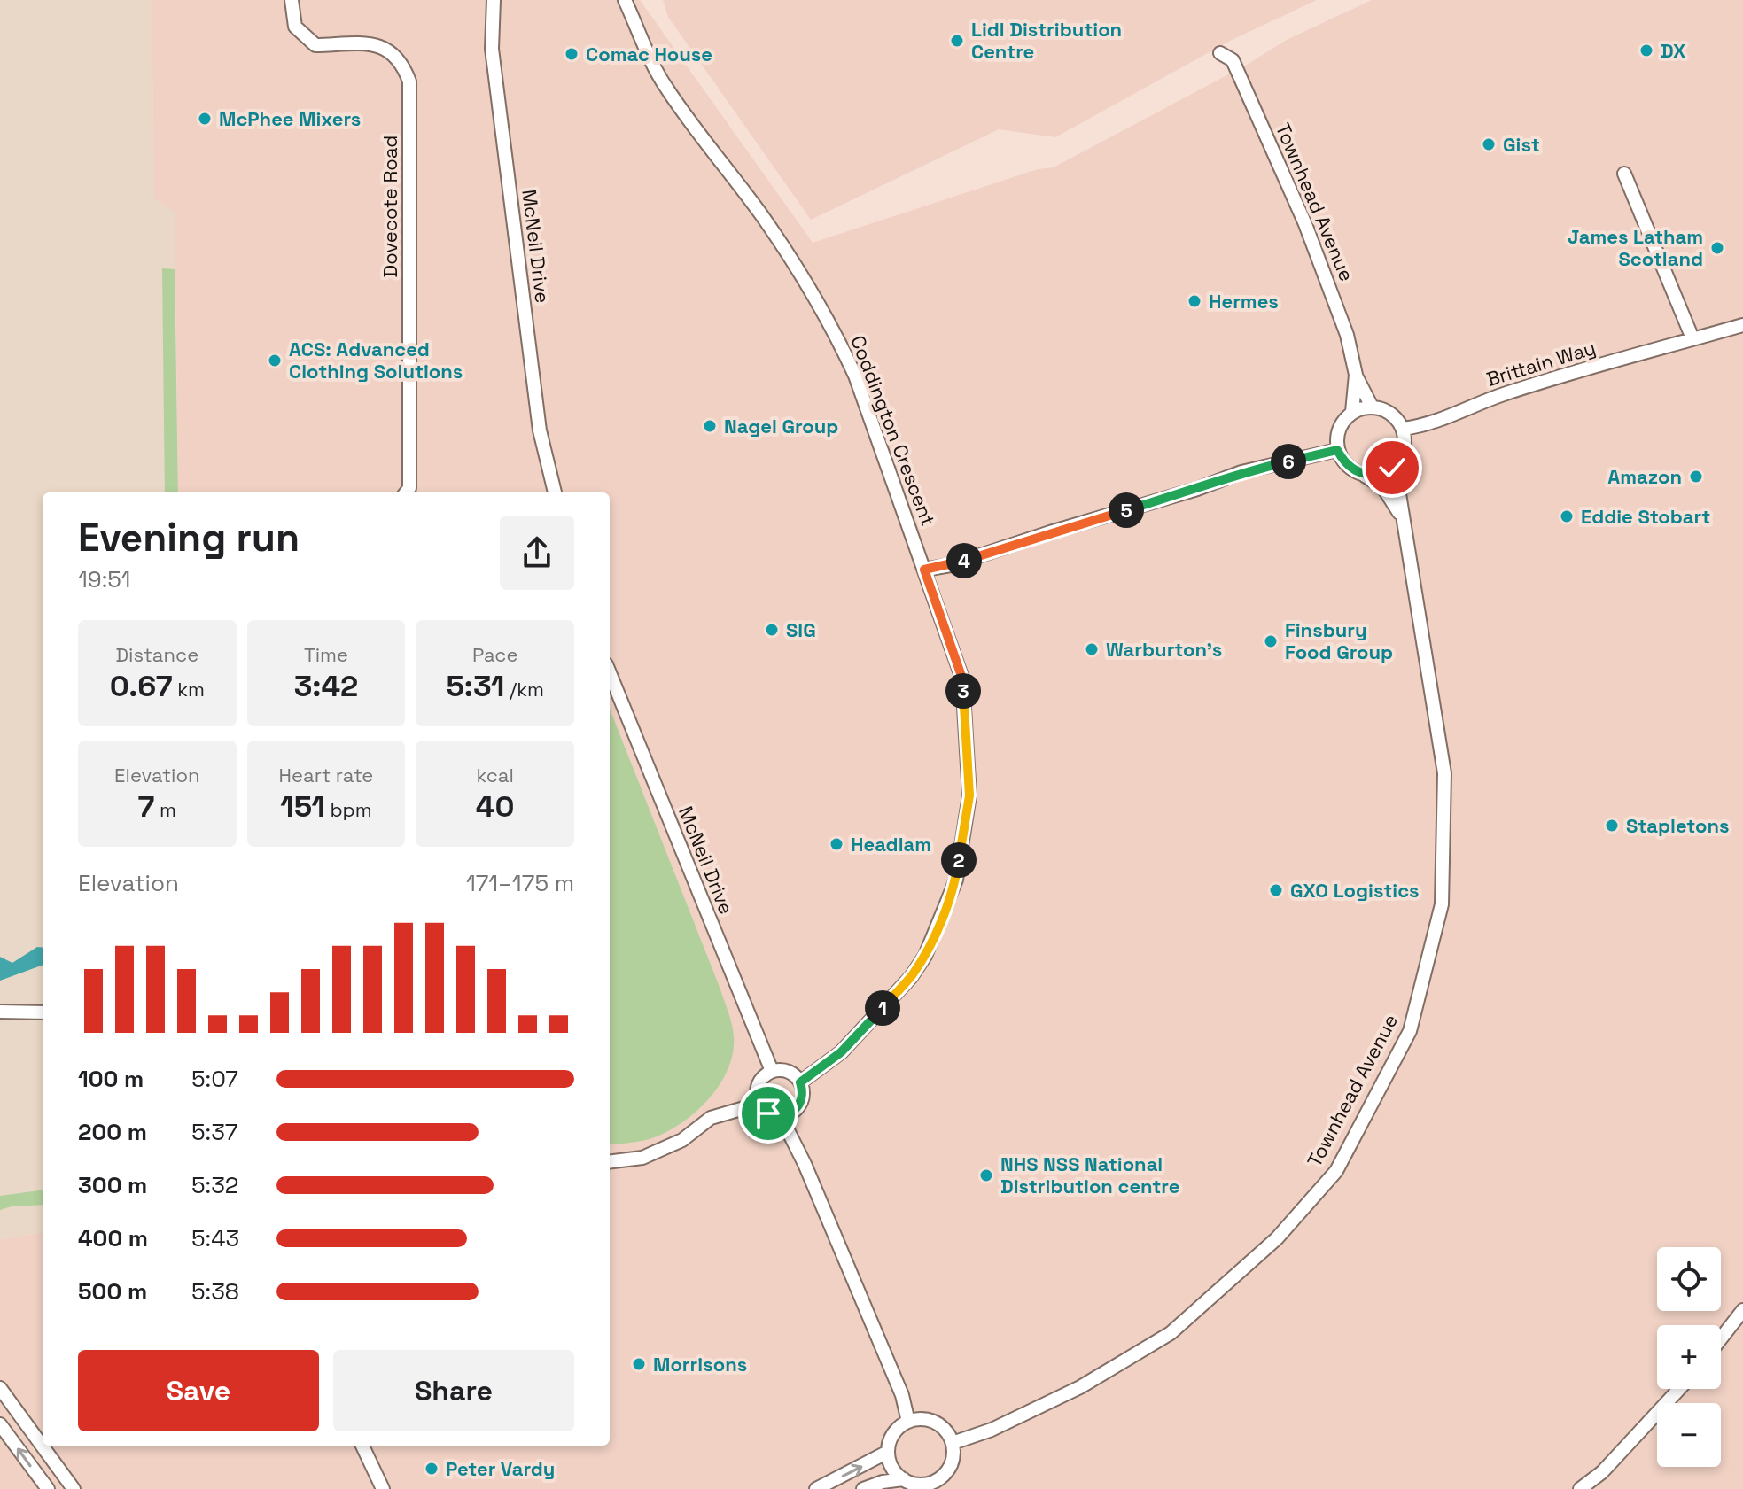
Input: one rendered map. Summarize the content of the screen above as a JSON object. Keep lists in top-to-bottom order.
{
  "streets": {
    "street": [
      "Townhead Avenue",
      "Dovecote Road",
      "McNeil Drive",
      "Brittain Way",
      "Coddington Crescent"
    ]
  },
  "crossings": [
    ["Townhead Avenue", "Brittain Way"],
    ["McNeil Drive", "Coddington Crescent"]
  ],
  "places": [
    "Lidl Distribution Centre",
    "DX",
    "Comac House",
    "McPhee Mixers",
    "Gist",
    "James Latham Scotland",
    "Hermes",
    "ACS: Advanced Clothing Solutions",
    "Nagel Group",
    "Amazon",
    "Eddie Stobart",
    "SIG",
    "Finsbury Food Group",
    "Warburton's",
    "Stapletons",
    "Headlam",
    "GXO Logistics",
    "NHS NSS National Distribution centre",
    "Morrisons",
    "Peter Vardy"
  ],
  "page": {
    "pins": [
      "6",
      "5",
      "4",
      "3",
      "2",
      "1"
    ],
    "heading": ["Evening run", "19:51"],
    "stats": [
      ["Distance", "0.67 km"],
      ["Time", "3:42"],
      ["Pace", "5:31 /km"],
      ["Elevation", "7 m"],
      ["Heart rate", "151 bpm"],
      ["kcal", "40"]
    ],
    "chart": ["Elevation", "171–175 m"],
    "list": [
      {
        "name": "100 m",
        "note": "5:07"
      },
      {
        "name": "200 m",
        "note": "5:37"
      },
      {
        "name": "300 m",
        "note": "5:32"
      },
      {
        "name": "400 m",
        "note": "5:43"
      },
      {
        "name": "500 m",
        "note": "5:38"
      }
    ],
    "map_buttons": ["+", "−"],
    "buttons": ["Save", "Share"]
  }
}
